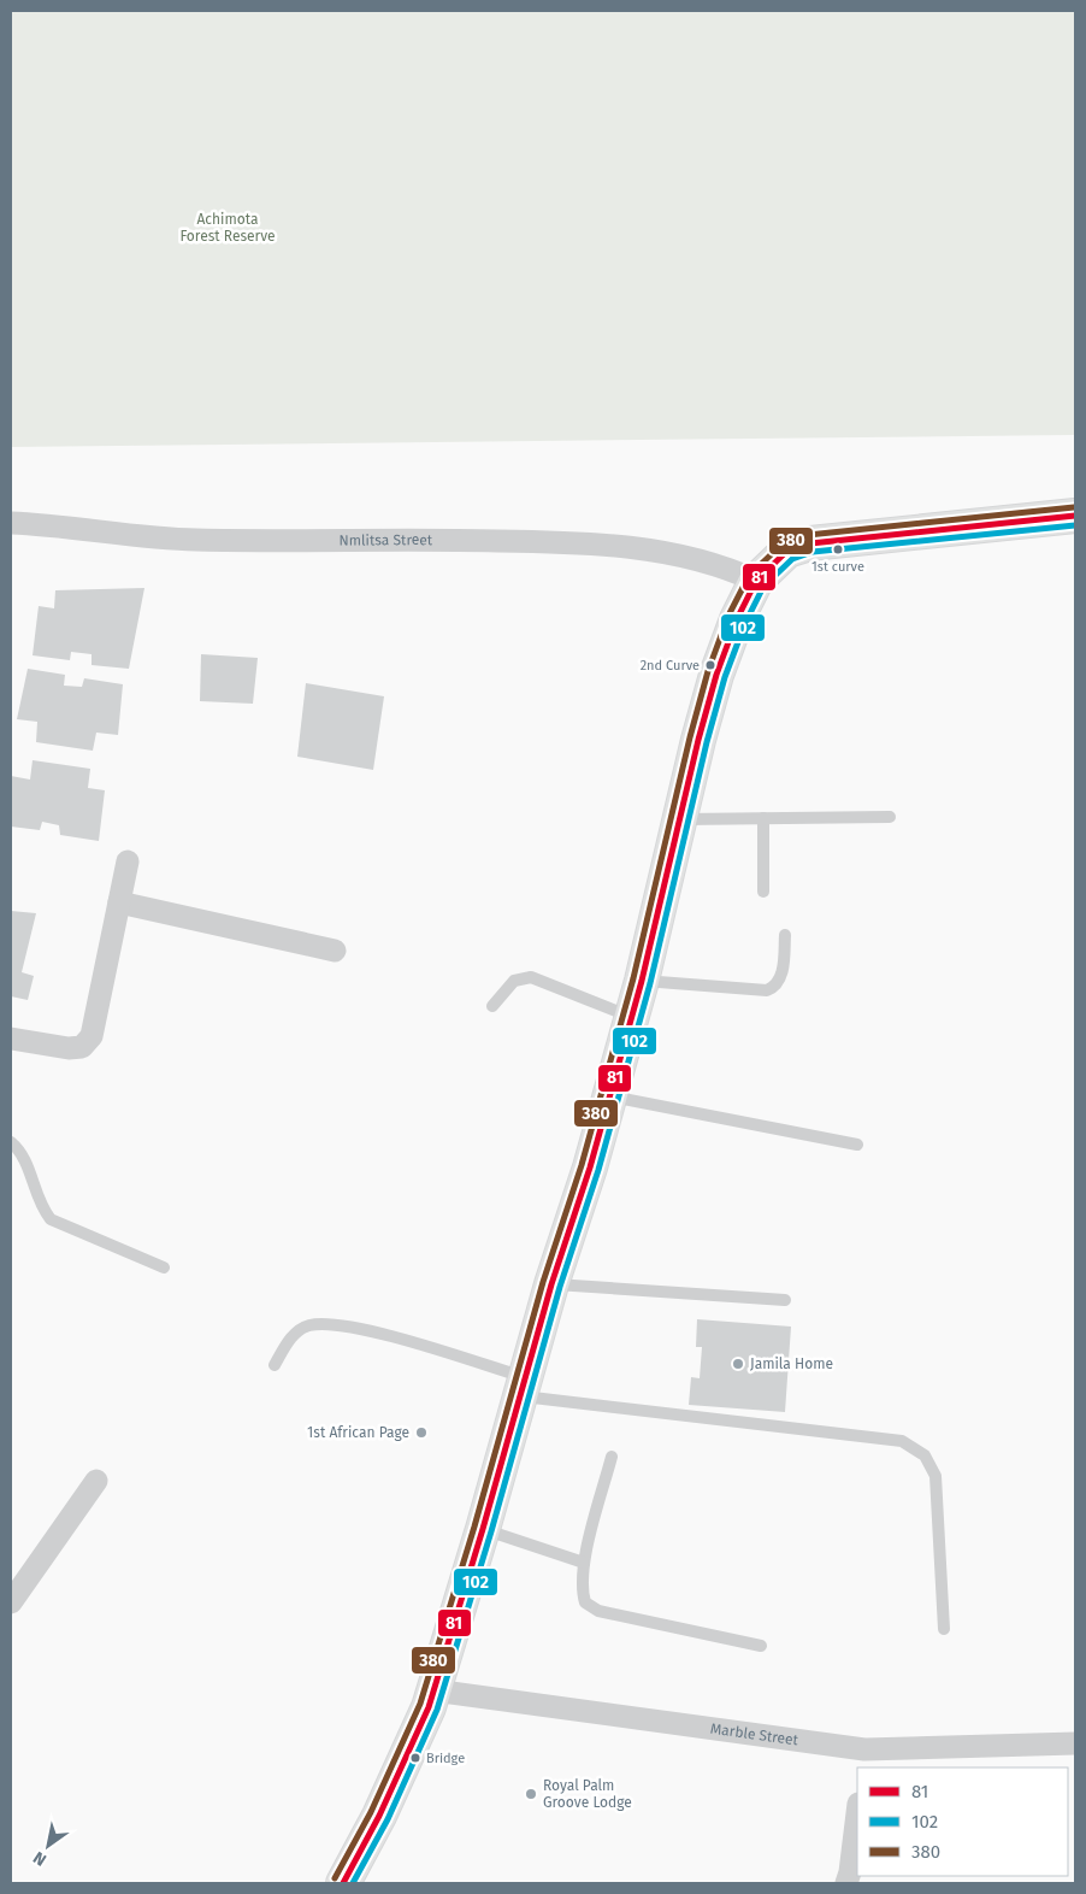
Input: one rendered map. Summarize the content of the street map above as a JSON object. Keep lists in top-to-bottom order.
{
  "streets": {
    "street": ["Nmlitsa Street", "Marble Street"]
  },
  "parks": ["Achimota Forest Reserve"],
  "places": [
    "1st curve",
    "2nd Curve",
    "Jamila Home",
    "1st African Page",
    "Bridge",
    "Royal Palm Groove Lodge"
  ],
  "lines": ["transit line 380", "transit line 81", "transit line 102"],
  "legend": ["81", "102", "380"],
  "north": "bottom left"
}
